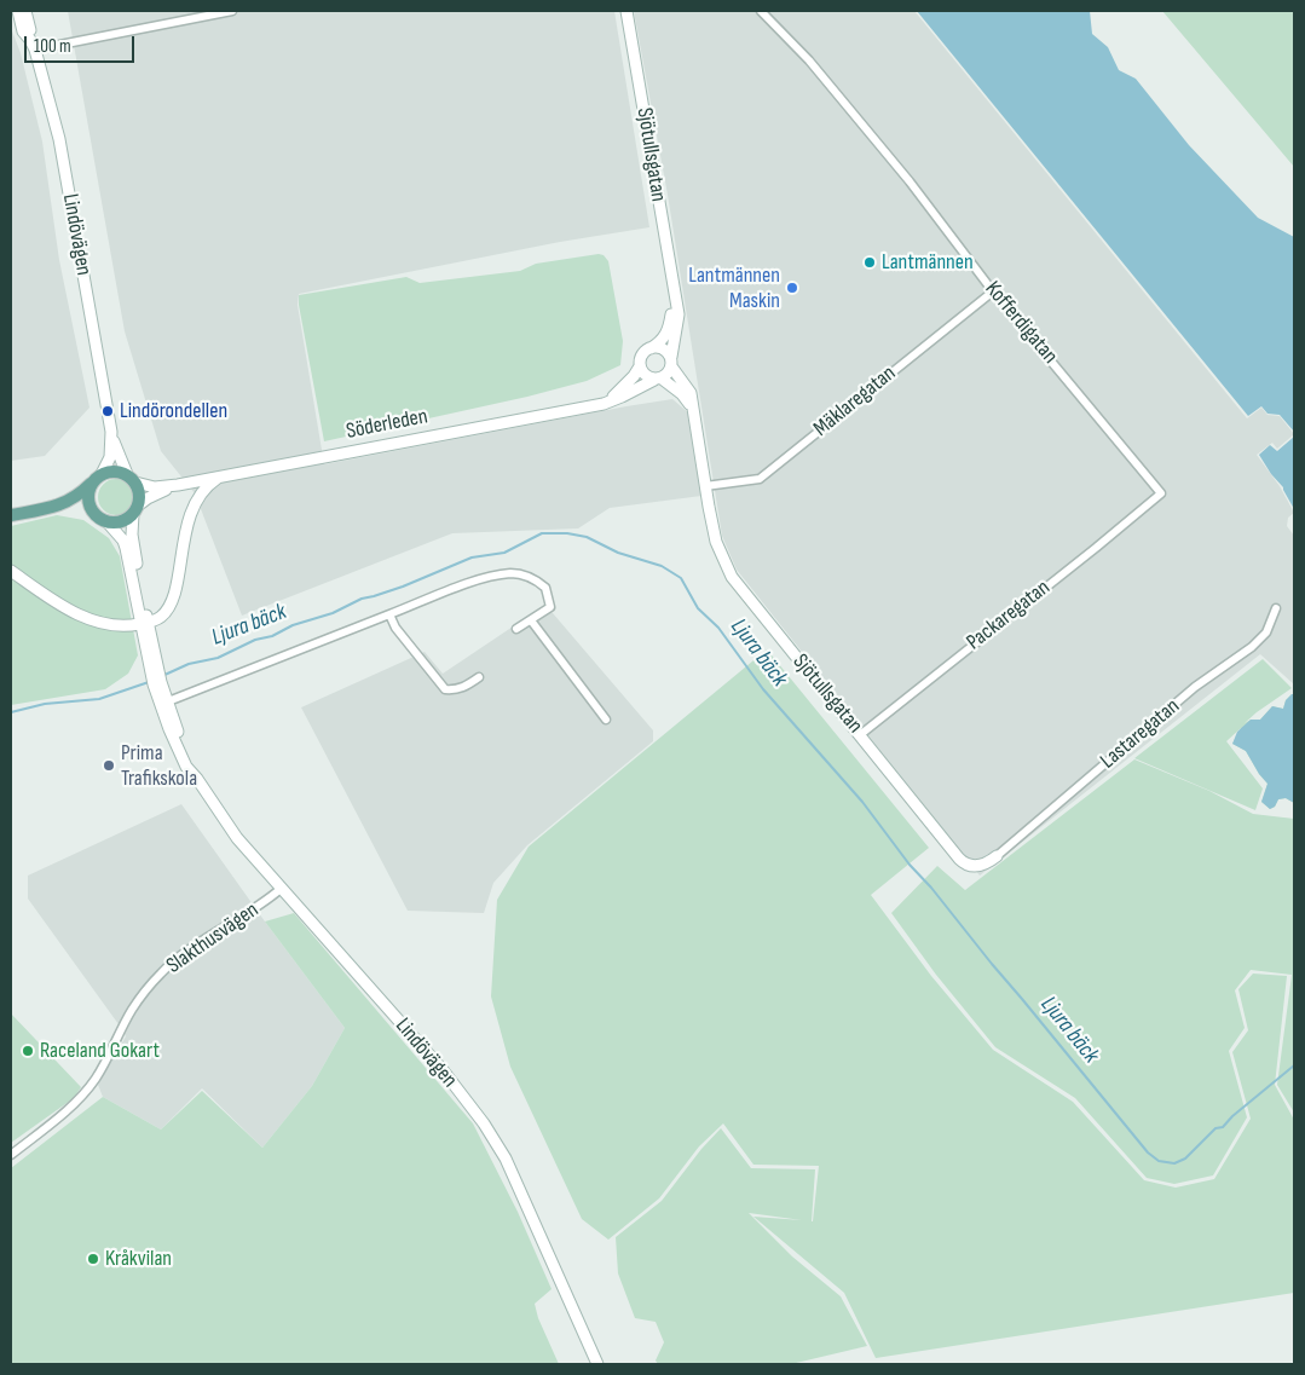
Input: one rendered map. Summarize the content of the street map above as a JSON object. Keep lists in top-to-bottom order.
{
  "streets": {
    "main road": ["Sjötullsgatan", "Lindövägen", "Söderleden"],
    "street": [
      "Kofferdigatan",
      "Mäklaregatan",
      "Packaregatan",
      "Lastaregatan",
      "Slakthusvägen"
    ]
  },
  "crossings": [
    ["Sjötullsgatan", "Mäklaregatan"],
    ["Sjötullsgatan", "Söderleden"],
    ["Sjötullsgatan", "Packaregatan"],
    ["Sjötullsgatan", "Lastaregatan"],
    ["Lindövägen", "Söderleden"],
    ["Lindövägen", "Slakthusvägen"],
    ["Kofferdigatan", "Mäklaregatan"],
    ["Kofferdigatan", "Packaregatan"]
  ],
  "water": ["Ljura bäck"],
  "places": [
    "Lantmännen",
    "Lantmännen Maskin",
    "Lindörondellen",
    "Prima Trafikskola",
    "Raceland Gokart",
    "Kråkvilan"
  ],
  "scale_bar": "100 m"
}
